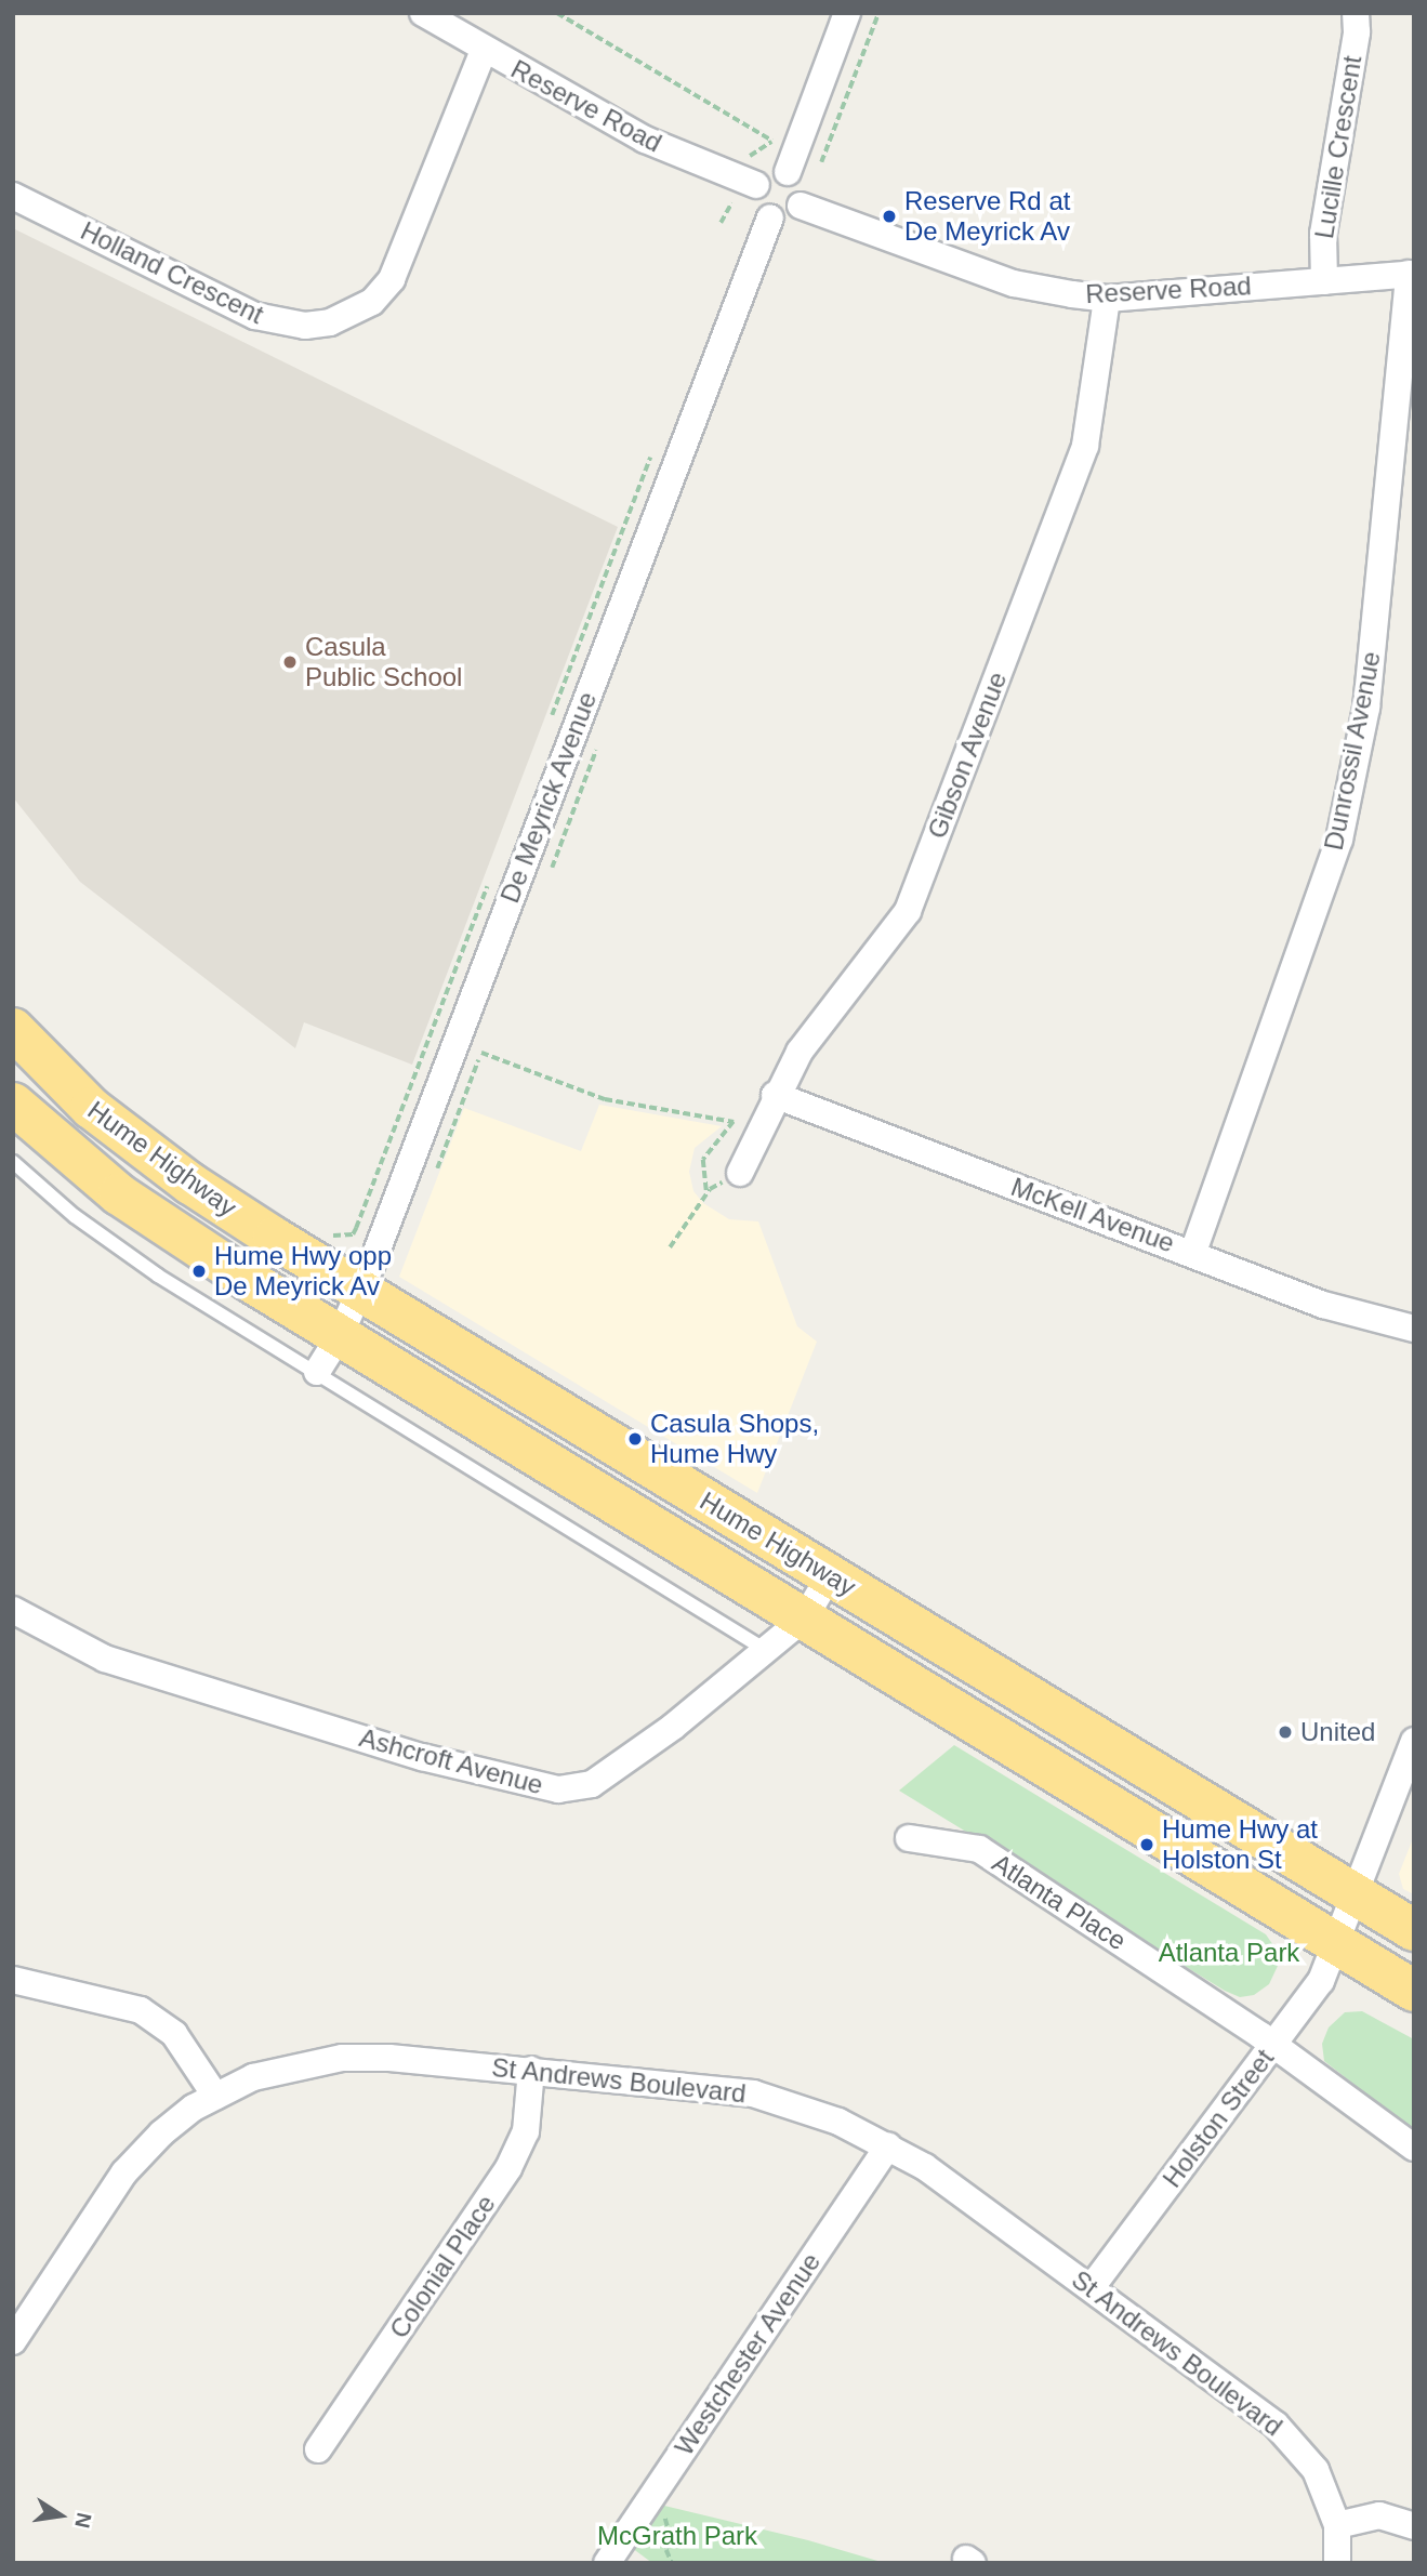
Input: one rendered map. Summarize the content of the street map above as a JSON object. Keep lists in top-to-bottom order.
{
  "streets": {
    "highway": ["Hume Highway"],
    "street": [
      "Reserve Road",
      "Lucille Crescent",
      "Holland Crescent",
      "Dunrossil Avenue",
      "Gibson Avenue",
      "De Meyrick Avenue",
      "McKell Avenue",
      "Ashcroft Avenue",
      "Atlanta Place",
      "St Andrews Boulevard",
      "Holston Street",
      "Colonial Place",
      "Westchester Avenue"
    ]
  },
  "crossings": [
    ["Reserve Road", "Lucille Crescent"],
    ["Reserve Road", "Holland Crescent"],
    ["Reserve Road", "Dunrossil Avenue"],
    ["Reserve Road", "Gibson Avenue"],
    ["Reserve Road", "De Meyrick Avenue"],
    ["Dunrossil Avenue", "McKell Avenue"],
    ["Gibson Avenue", "McKell Avenue"],
    ["De Meyrick Avenue", "Hume Highway"],
    ["Hume Highway", "Ashcroft Avenue"],
    ["Hume Highway", "Holston Street"],
    ["Atlanta Place", "Holston Street"],
    ["St Andrews Boulevard", "Holston Street"],
    ["St Andrews Boulevard", "Colonial Place"],
    ["St Andrews Boulevard", "Westchester Avenue"]
  ],
  "parks": ["Atlanta Park", "McGrath Park"],
  "places": [
    "Reserve Rd at De Meyrick Av",
    "Casula Public School",
    "Hume Hwy opp De Meyrick Av",
    "Casula Shops, Hume Hwy",
    "United",
    "Hume Hwy at Holston St"
  ],
  "north": "right"
}
